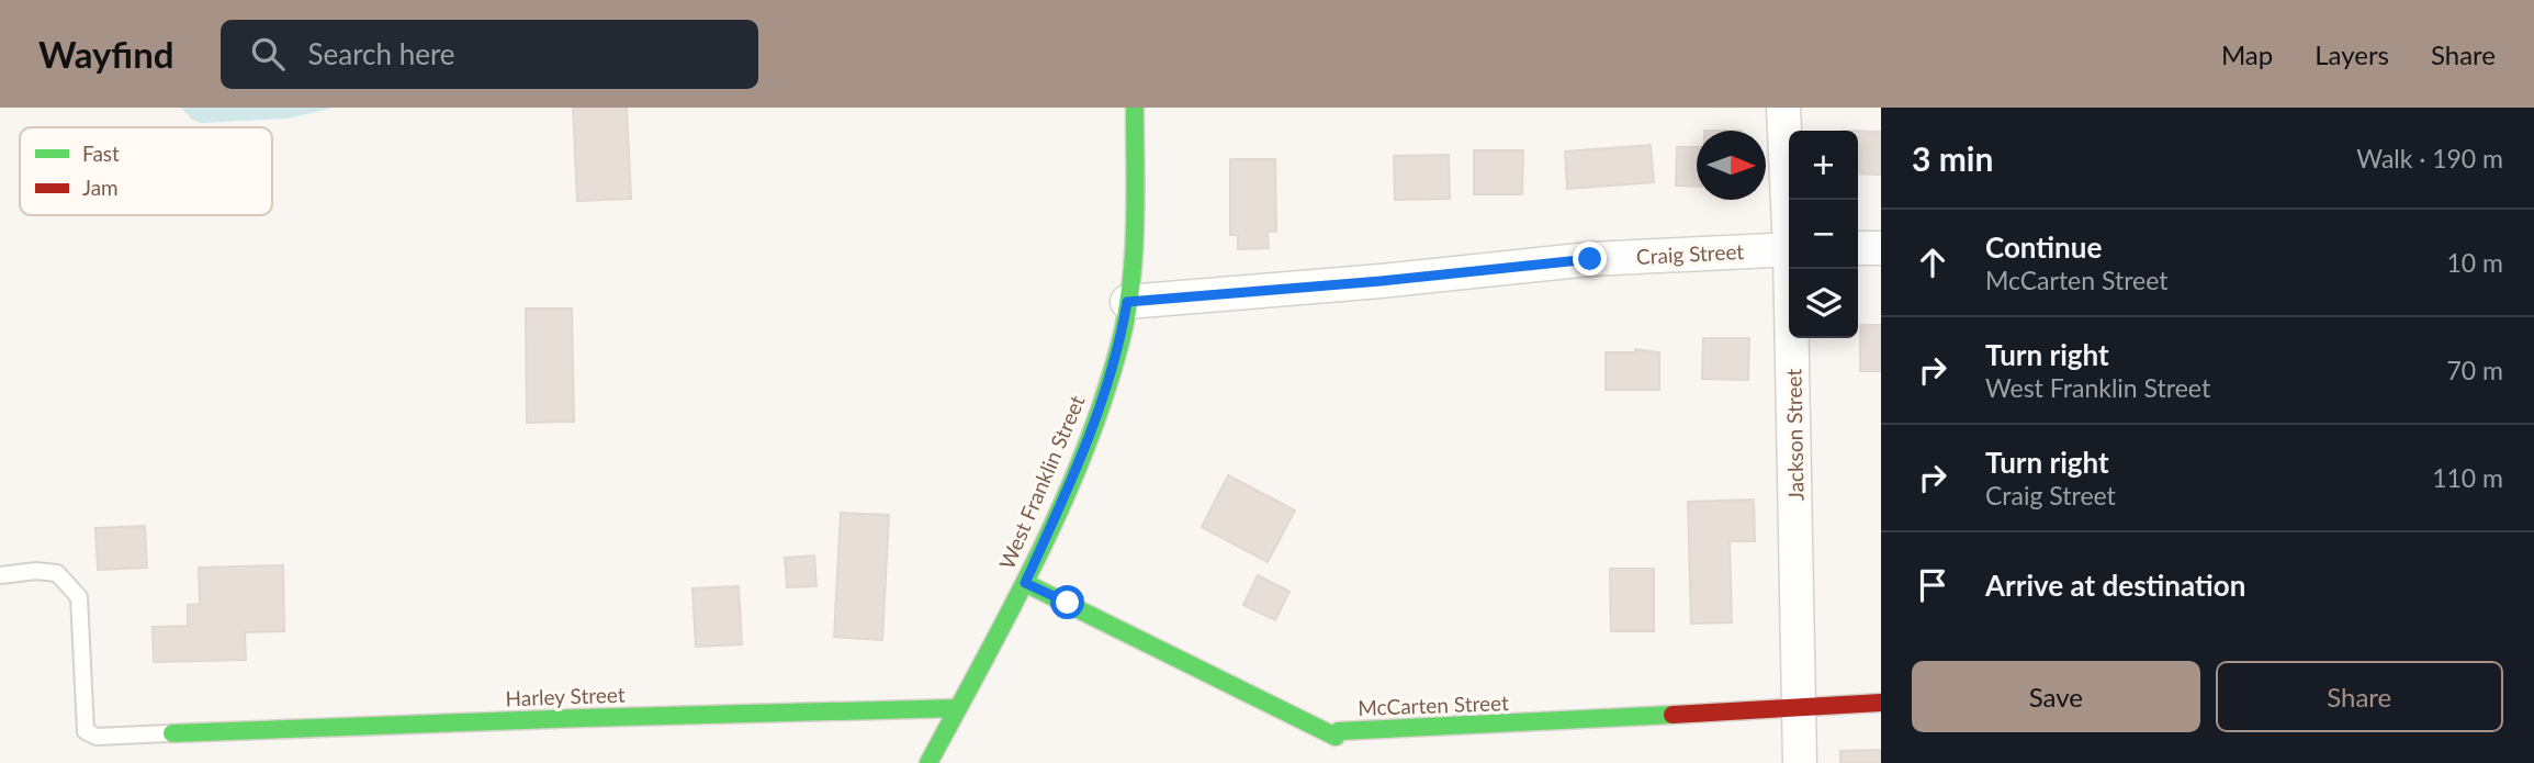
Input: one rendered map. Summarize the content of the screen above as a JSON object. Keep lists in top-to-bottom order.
{
  "streets": {
    "street": [
      "Craig Street",
      "Jackson Street",
      "West Franklin Street",
      "Harley Street",
      "McCarten Street"
    ]
  },
  "crossings": [
    ["Craig Street", "West Franklin Street"],
    ["Jackson Street", "McCarten Street"],
    ["West Franklin Street", "Harley Street"],
    ["West Franklin Street", "McCarten Street"]
  ],
  "legend": ["Fast", "Jam"],
  "north": "right",
  "page": {
    "header": "Wayfind",
    "search": "Search here",
    "nav": ["Map", "Layers", "Share"],
    "heading": ["3 min", "Walk · 190 m"],
    "map_buttons": ["+", "−"],
    "list": [
      ["Continue", "McCarten Street", "10 m"],
      ["Turn right", "West Franklin Street", "70 m"],
      ["Turn right", "Craig Street", "110 m"],
      "Arrive at destination"
    ],
    "buttons": ["Save", "Share"]
  }
}
